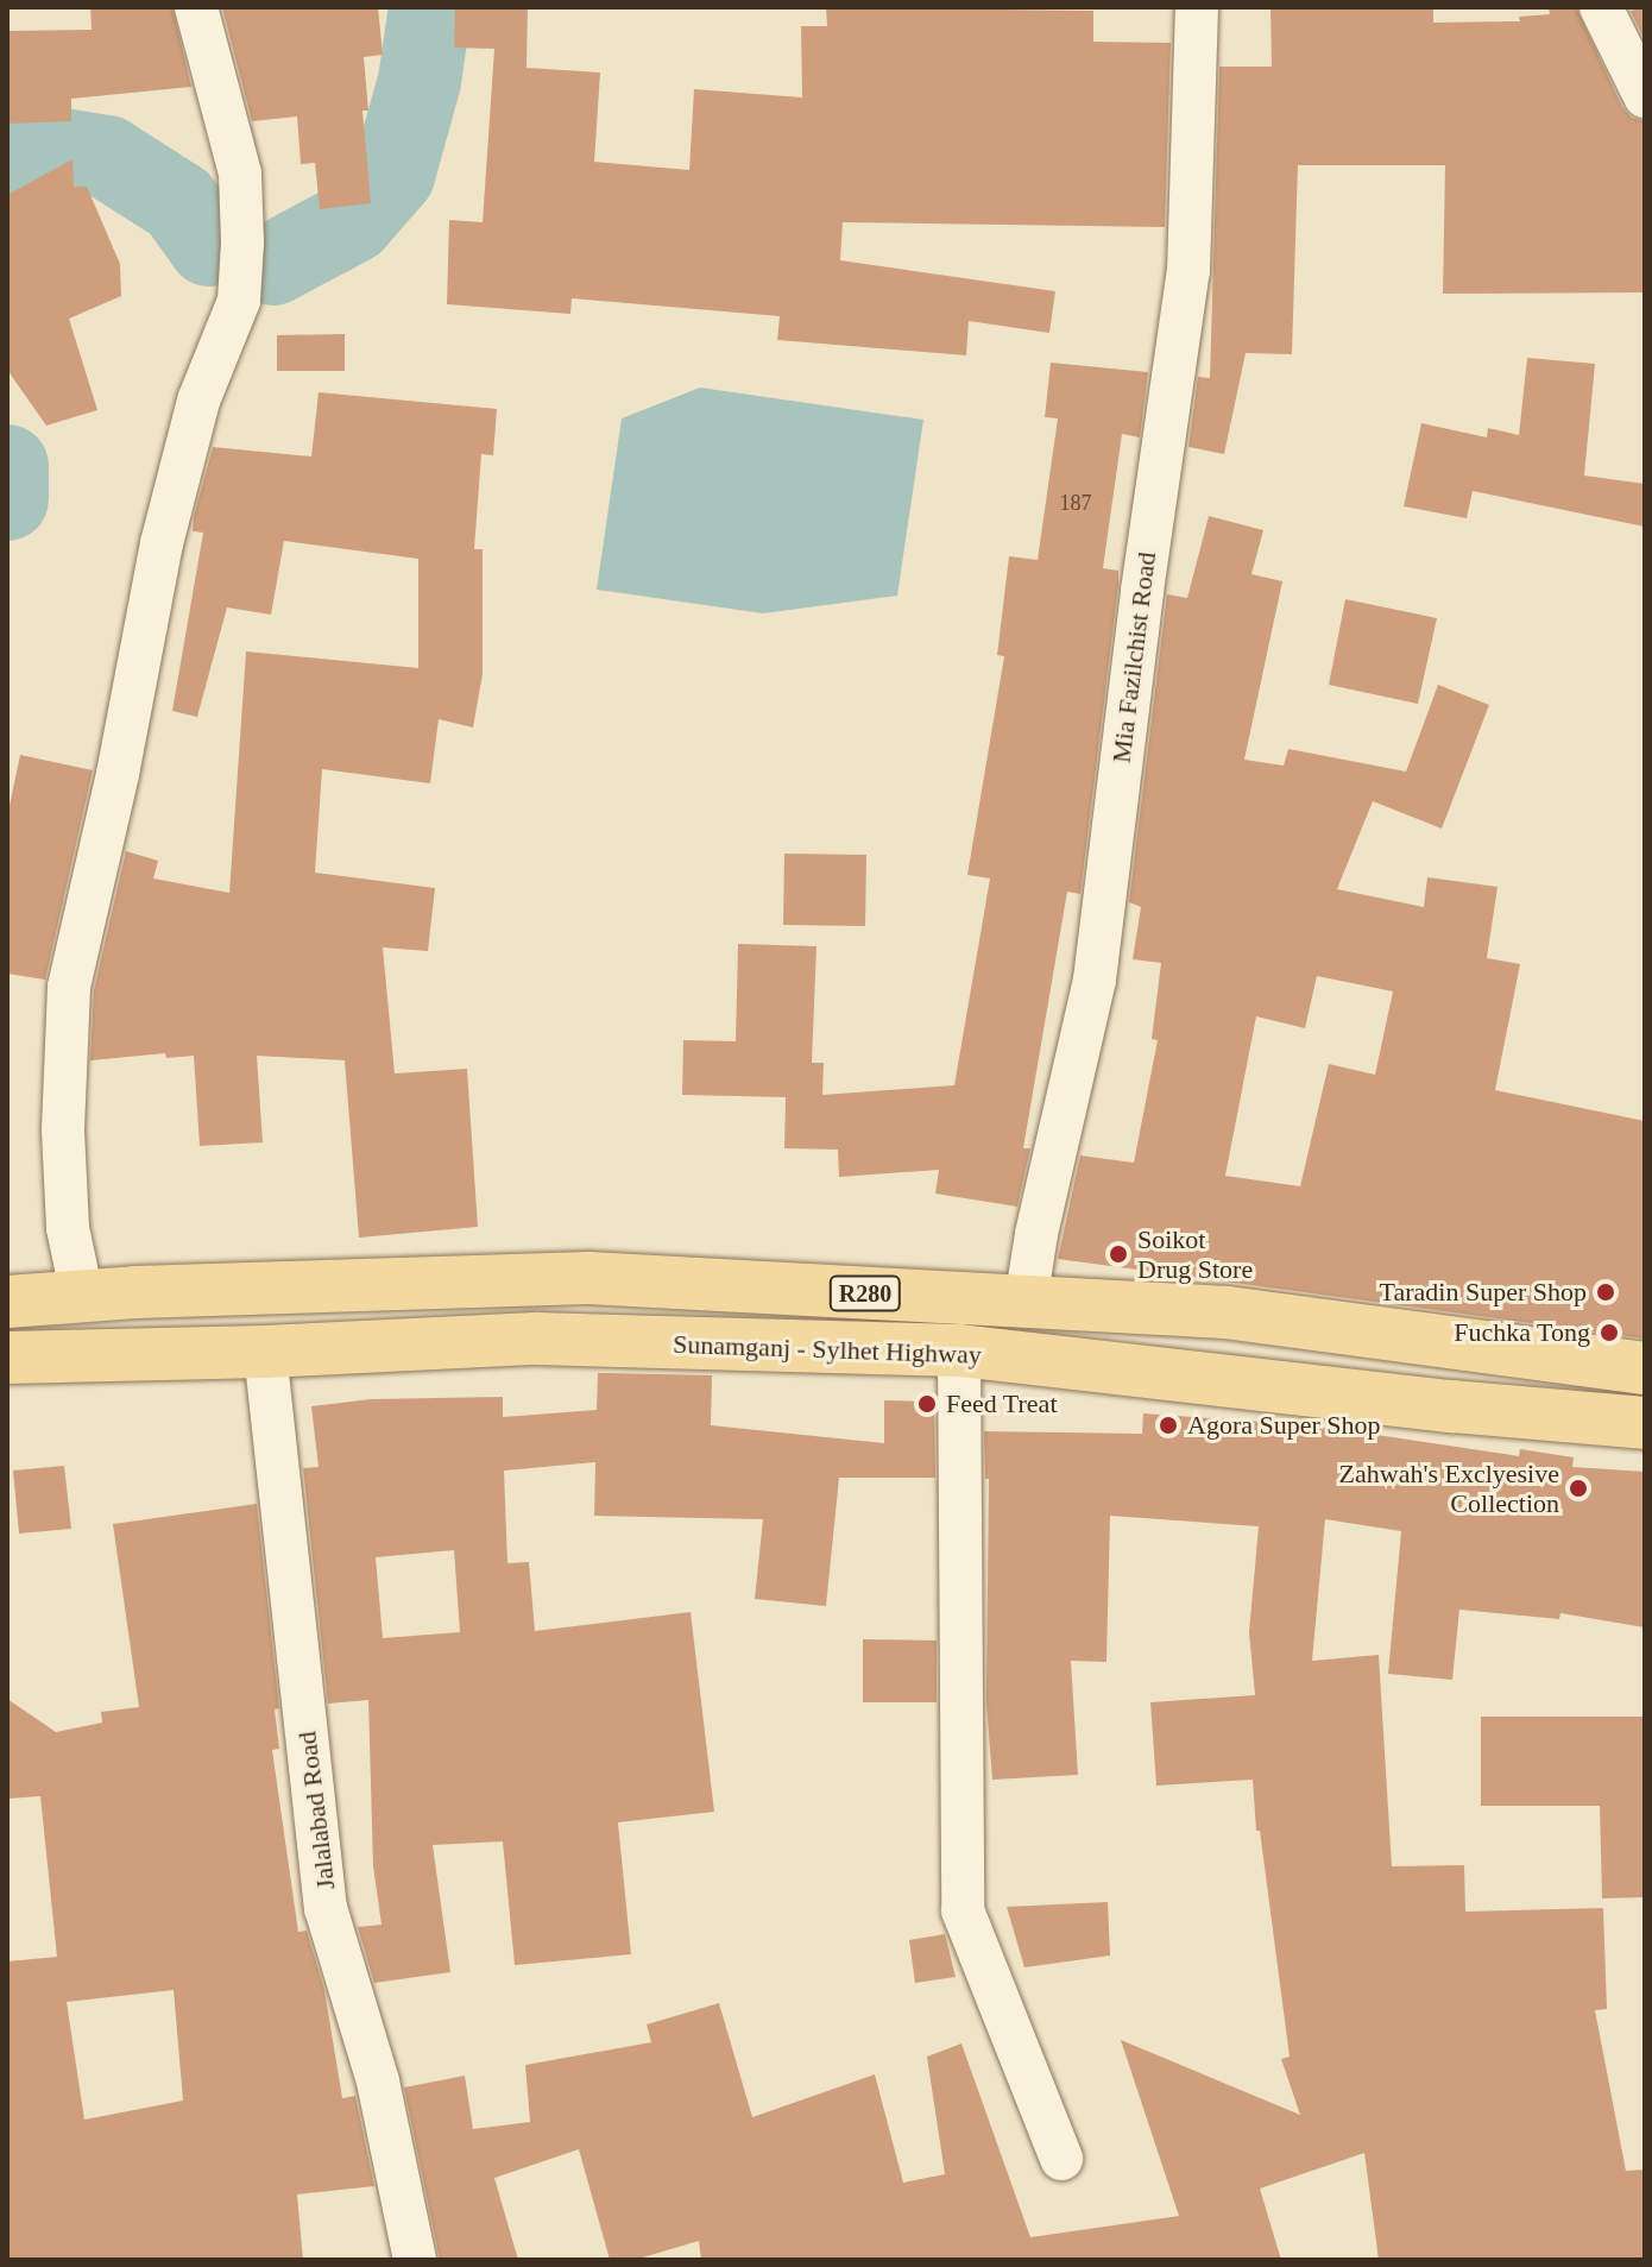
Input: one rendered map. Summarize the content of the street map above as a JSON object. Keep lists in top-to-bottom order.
{
  "streets": {
    "main road": ["R280", "Sunamganj - Sylhet Highway"],
    "street": ["Mia Fazilchist Road", "Jalalabad Road"]
  },
  "crossings": [
    ["Mia Fazilchist Road", "Sunamganj - Sylhet Highway"],
    ["R280", "Sunamganj - Sylhet Highway"],
    ["Sunamganj - Sylhet Highway", "Jalalabad Road"]
  ],
  "places": [
    "Soikot Drug Store",
    "Taradin Super Shop",
    "Fuchka Tong",
    "Feed Treat",
    "Agora Super Shop",
    "Zahwah's Exclyesive Collection"
  ],
  "house_numbers": ["187"]
}
